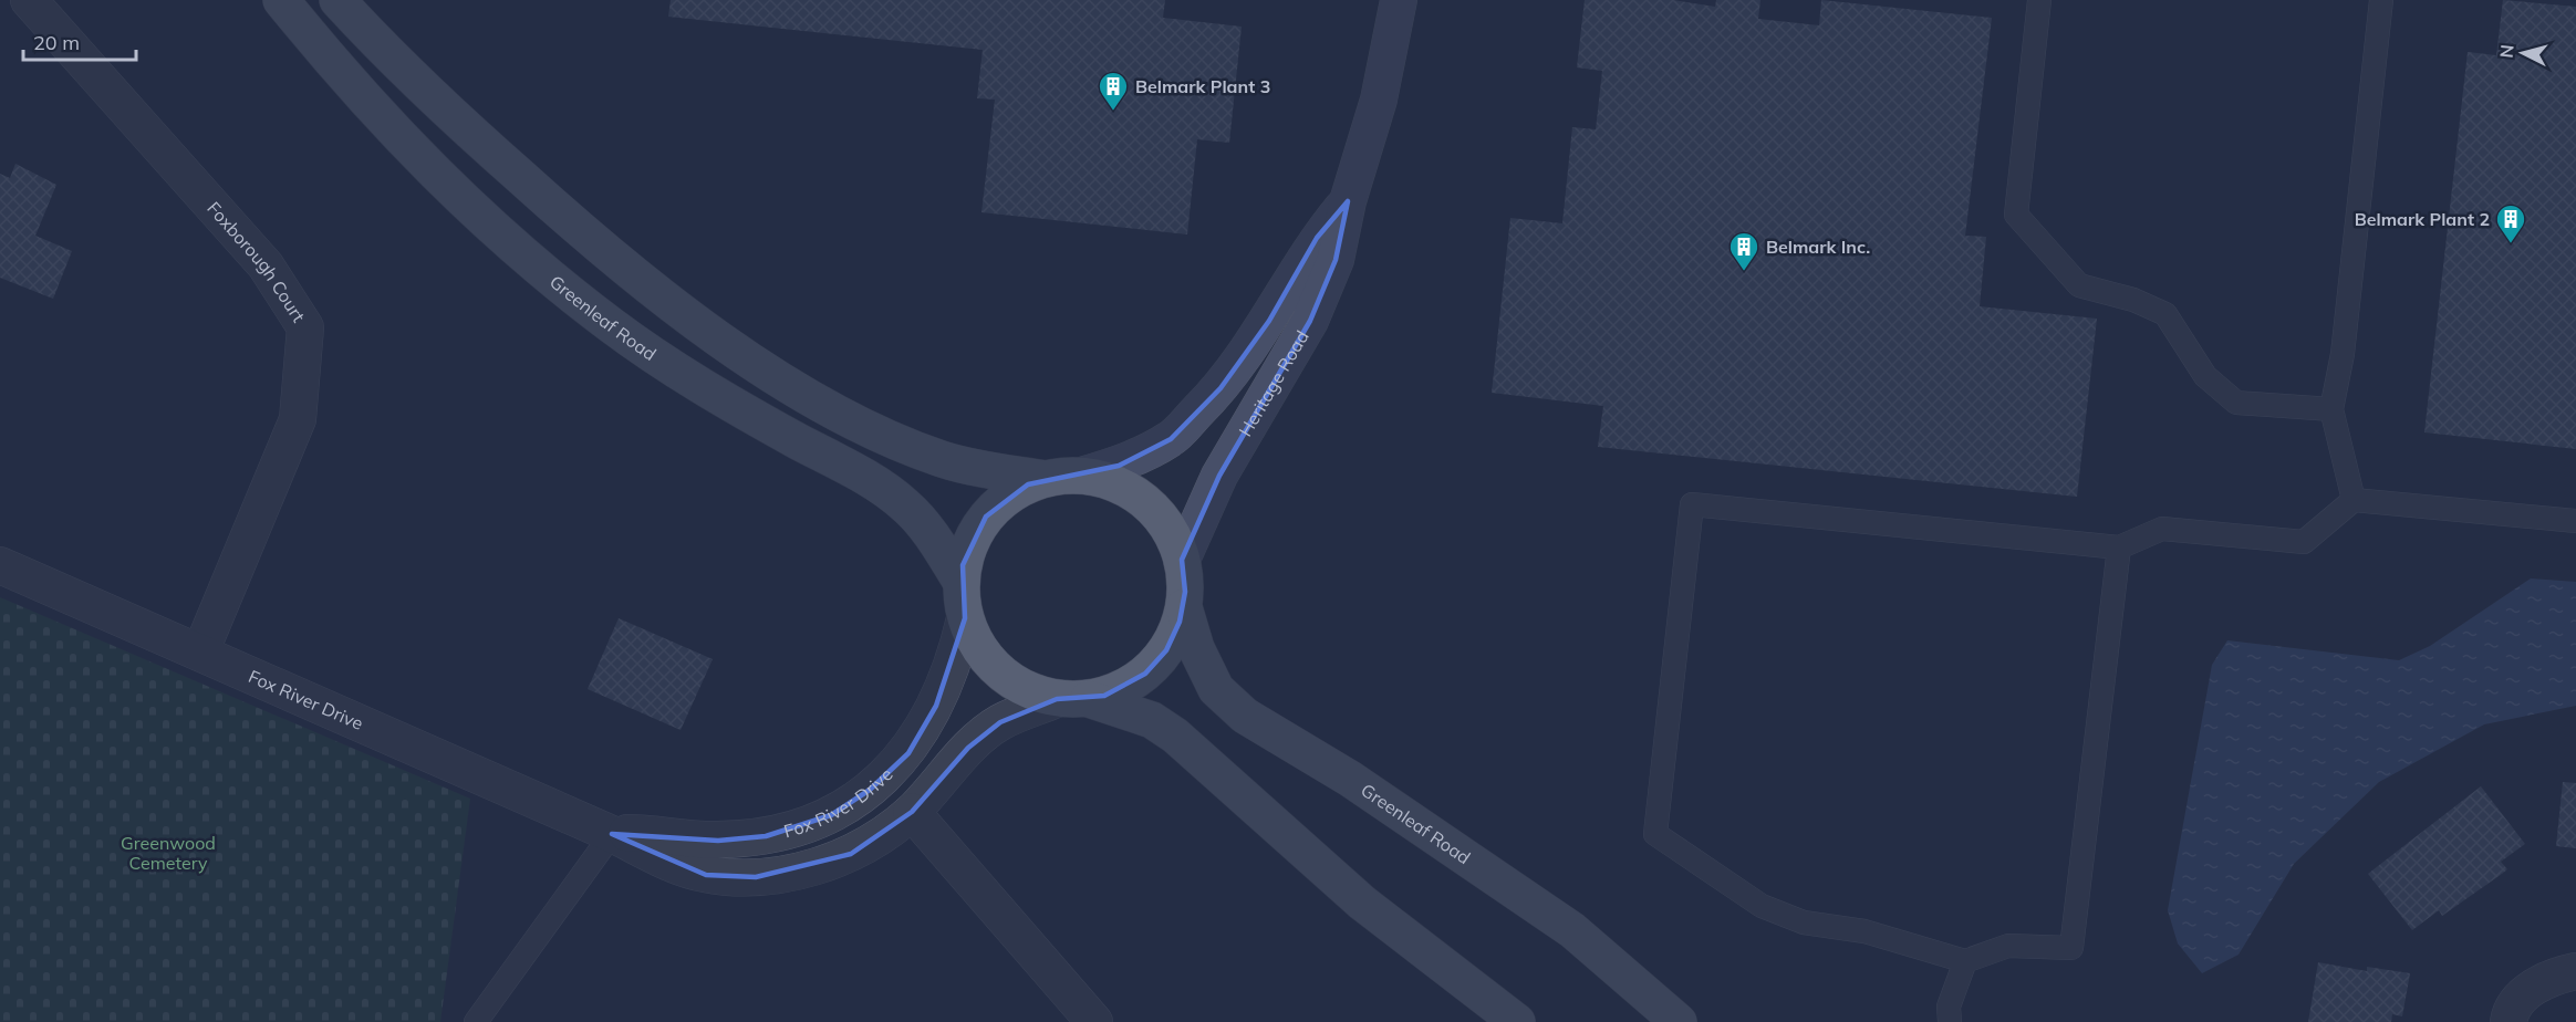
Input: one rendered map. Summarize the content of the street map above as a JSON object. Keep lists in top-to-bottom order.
{
  "streets": {
    "main road": ["Greenleaf Road", "Heritage Road"],
    "street": ["Foxborough Court", "Fox River Drive"]
  },
  "crossings": [
    ["Foxborough Court", "Fox River Drive"],
    ["Greenleaf Road", "Heritage Road"],
    ["Greenleaf Road", "Fox River Drive"],
    ["Heritage Road", "Fox River Drive"]
  ],
  "parks": ["Greenwood Cemetery"],
  "places": {
    "building": ["Belmark Plant 3", "Belmark Plant 2", "Belmark Inc."]
  },
  "scale_bar": "20 m",
  "north": "left"
}
